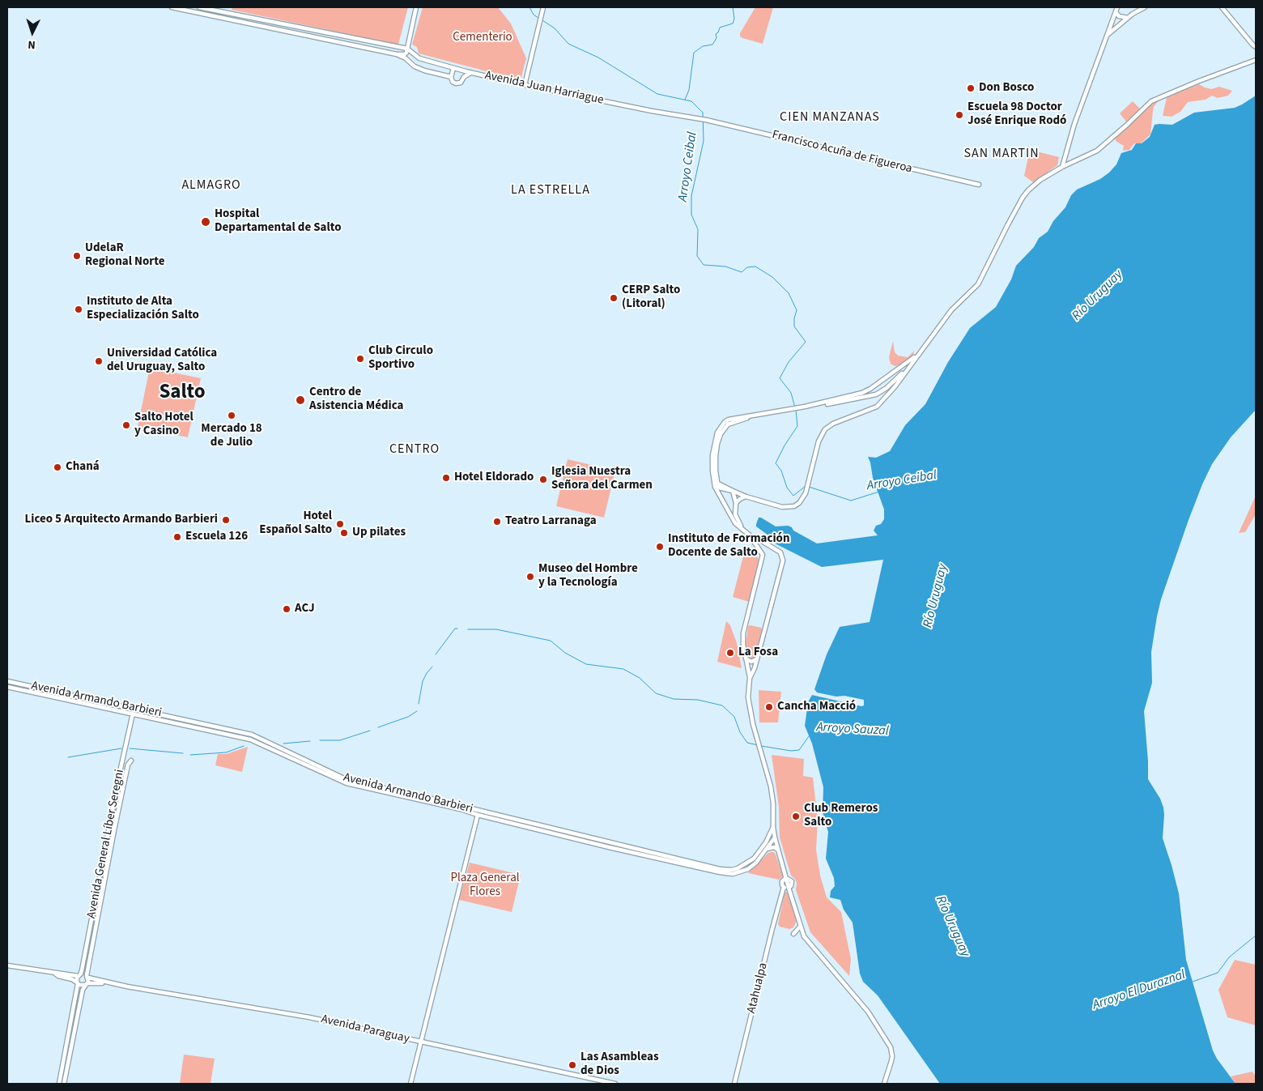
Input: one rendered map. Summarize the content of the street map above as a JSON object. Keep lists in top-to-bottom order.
{
  "streets": {
    "street": [
      "Avenida Juan Harriague",
      "Francisco Acuña de Figueroa",
      "Avenida Armando Barbieri",
      "Avenida General Líber Seregni",
      "Atahualpa",
      "Avenida Paraguay"
    ]
  },
  "crossings": [
    ["Avenida Juan Harriague", "Francisco Acuña de Figueroa"],
    ["Avenida Armando Barbieri", "Avenida General Líber Seregni"],
    ["Avenida General Líber Seregni", "Avenida Paraguay"]
  ],
  "districts": [
    "CIEN MANZANAS",
    "SAN MARTIN",
    "ALMAGRO",
    "LA ESTRELLA",
    "Salto",
    "CENTRO"
  ],
  "water": [
    "Arroyo Ceibal",
    "Río Uruguay",
    "Arroyo Sauzal",
    "Arroyo El Duraznal"
  ],
  "parks": ["Cementerio", "Plaza General Flores"],
  "places": [
    "Don Bosco",
    "Escuela 98 Doctor José Enrique Rodó",
    "Hospital Departamental de Salto",
    "UdelaR Regional Norte",
    "CERP Salto (Litoral)",
    "Instituto de Alta Especialización Salto",
    "Club Circulo Sportivo",
    "Universidad Católica del Uruguay, Salto",
    "Centro de Asistencia Médica",
    "Mercado 18 de Julio",
    "Salto Hotel y Casino",
    "Chaná",
    "Hotel Eldorado",
    "Iglesia Nuestra Señora del Carmen",
    "Liceo 5 Arquitecto Armando Barbieri",
    "Teatro Larranaga",
    "Hotel Español Salto",
    "Up pilates",
    "Escuela 126",
    "Instituto de Formación Docente de Salto",
    "Museo del Hombre y la Tecnología",
    "ACJ",
    "La Fosa",
    "Cancha Macció",
    "Club Remeros Salto",
    "Las Asambleas de Dios"
  ],
  "north": "bottom"
}
